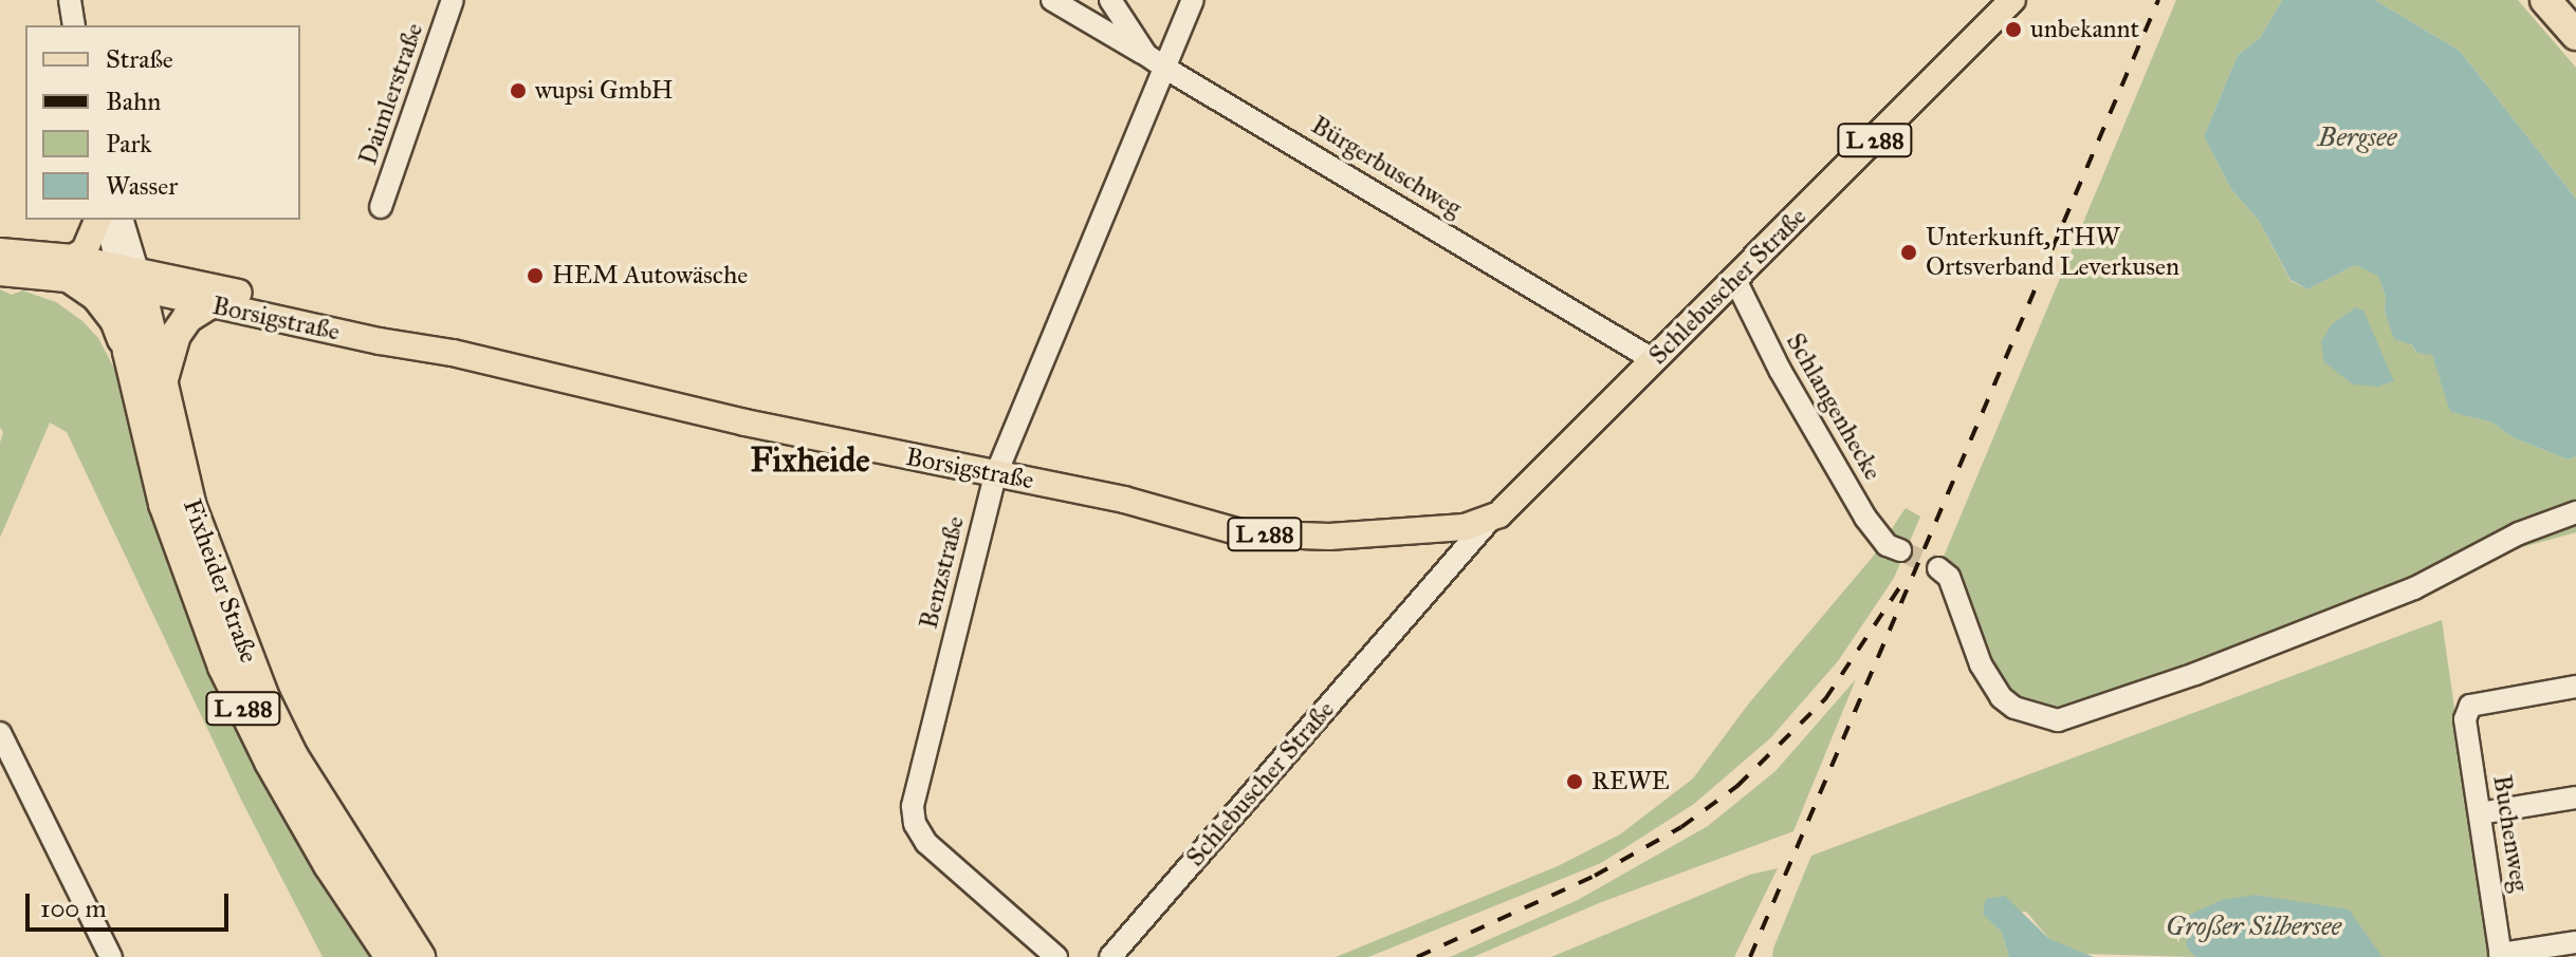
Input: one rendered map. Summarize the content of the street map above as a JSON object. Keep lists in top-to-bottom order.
{
  "streets": {
    "highway": ["L 288", "Fixheider Straße"],
    "main road": ["Schlebuscher Straße", "Borsigstraße"],
    "street": [
      "Daimlerstraße",
      "Bürgerbuschweg",
      "Schlangenhecke",
      "Benzstraße",
      "Buchenweg"
    ]
  },
  "crossings": [
    ["L 288", "Borsigstraße"],
    ["L 288", "Fixheider Straße"],
    ["Bürgerbuschweg", "Schlebuscher Straße"],
    ["Bürgerbuschweg", "Benzstraße"],
    ["Schlebuscher Straße", "Borsigstraße"],
    ["Schlebuscher Straße", "Schlangenhecke"],
    ["Borsigstraße", "Benzstraße"],
    ["Borsigstraße", "Fixheider Straße"]
  ],
  "districts": ["Fixheide"],
  "water": ["Bergsee", "Großer Silbersee"],
  "places": [
    "unbekannt",
    "wupsi GmbH",
    "Unterkunft, THW Ortsverband Leverkusen",
    "HEM Autowäsche",
    "REWE"
  ],
  "legend": [
    "Straße",
    "Bahn",
    "Park",
    "Wasser"
  ],
  "scale_bar": "100 m"
}
